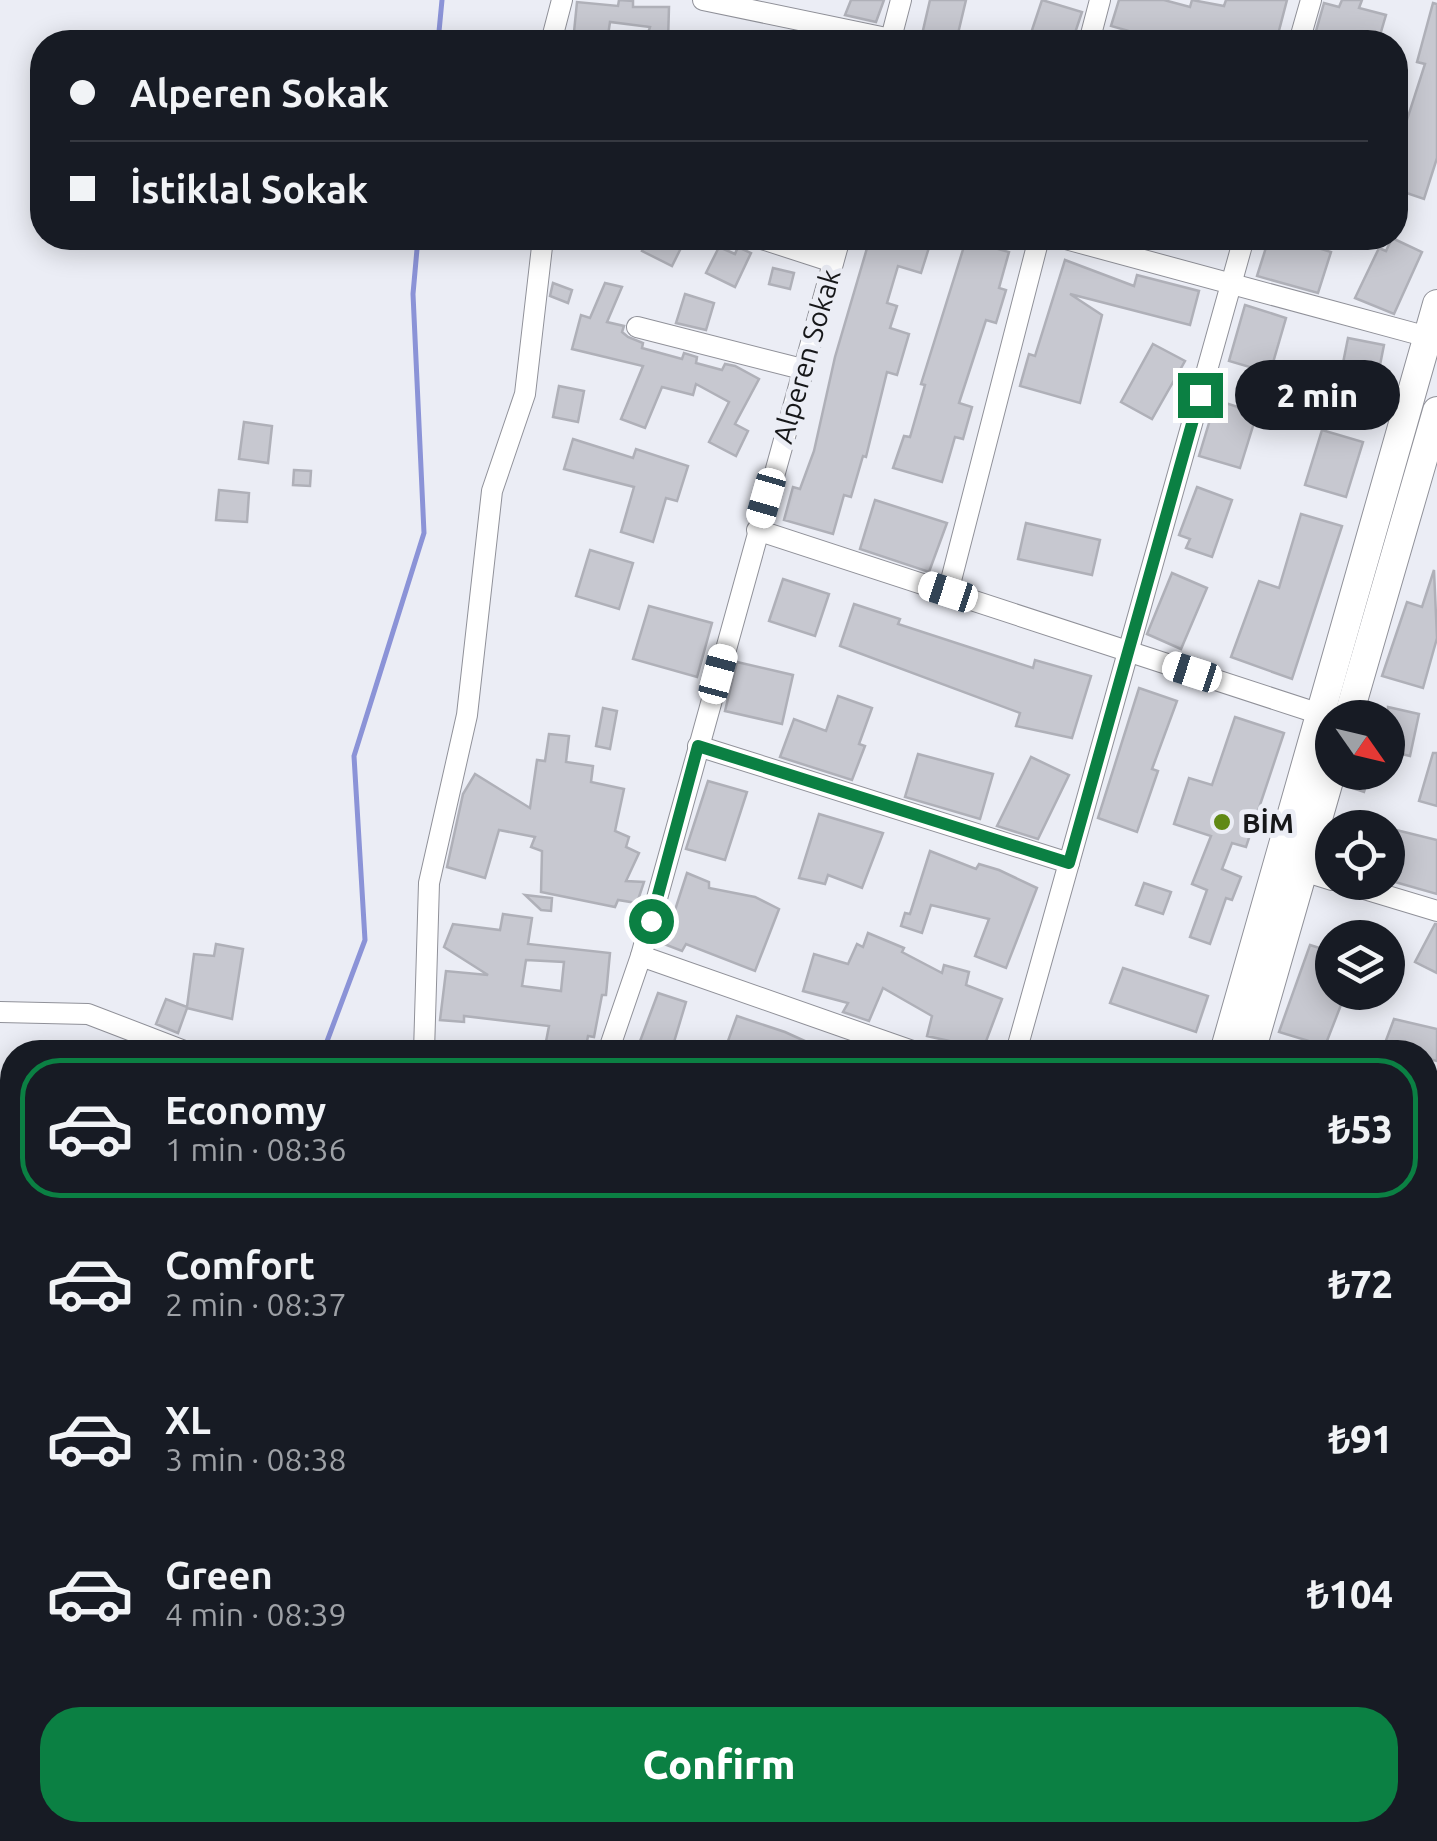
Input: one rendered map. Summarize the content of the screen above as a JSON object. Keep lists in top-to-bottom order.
{
  "streets": {
    "street": ["Alperen Sokak"]
  },
  "places": ["BİM"],
  "north": "bottom right",
  "page": {
    "banner": ["Alperen Sokak", "İstiklal Sokak"],
    "bubble": "2 min",
    "list": [
      {
        "name": "Economy",
        "note": "1 min · 08:36",
        "value": "₺53"
      },
      {
        "name": "Comfort",
        "note": "2 min · 08:37",
        "value": "₺72"
      },
      {
        "name": "XL",
        "note": "3 min · 08:38",
        "value": "₺91"
      },
      {
        "name": "Green",
        "note": "4 min · 08:39",
        "value": "₺104"
      }
    ],
    "buttons": "Confirm"
  }
}
